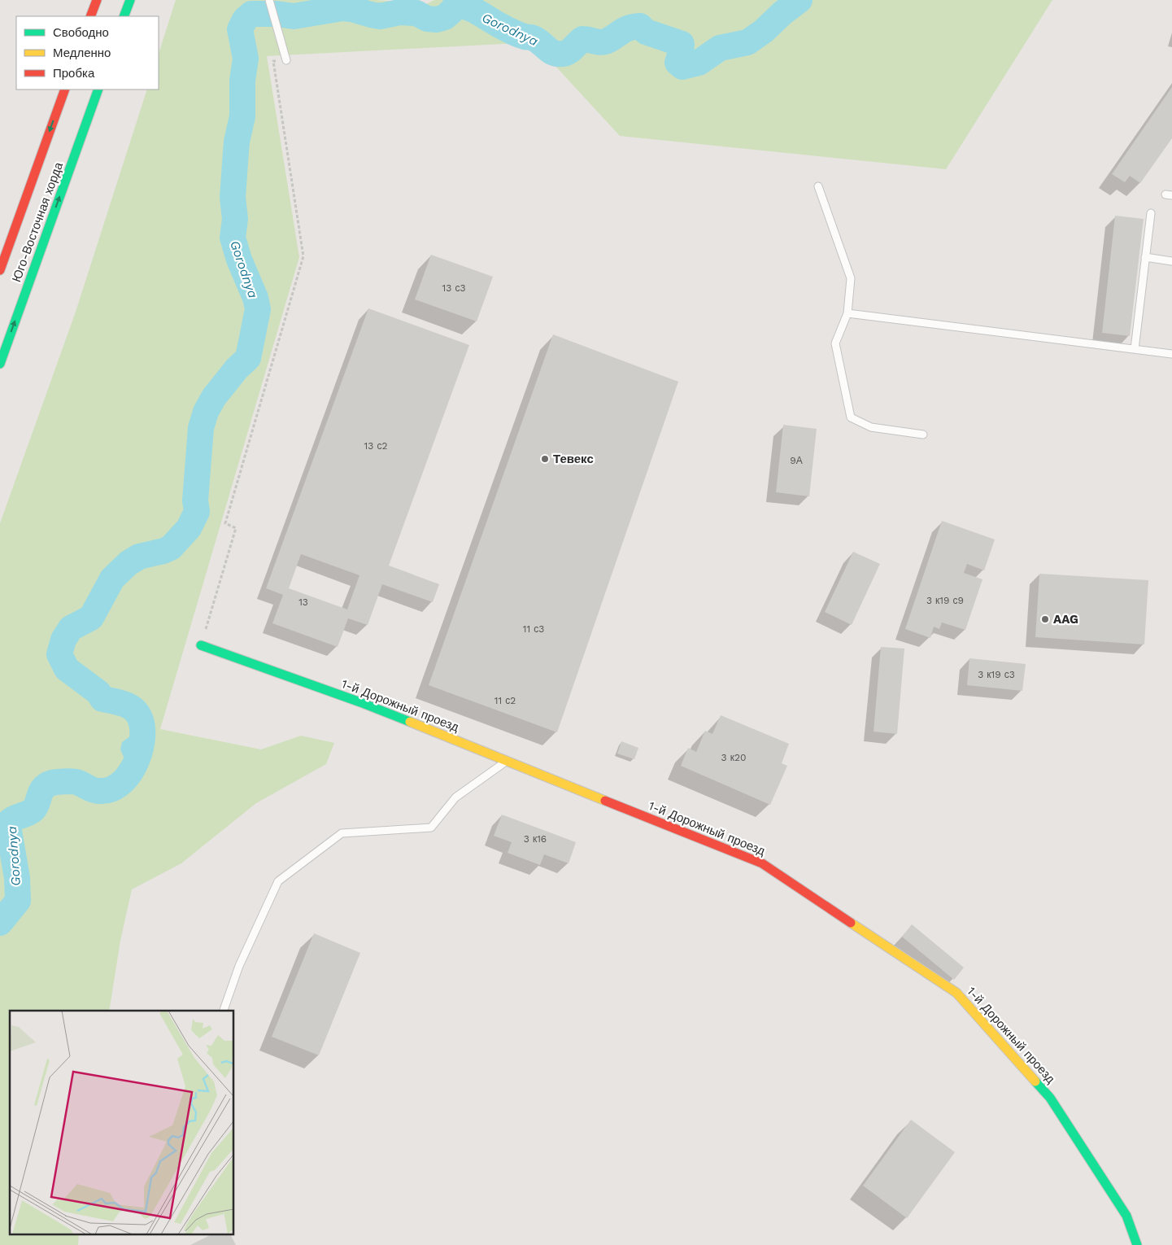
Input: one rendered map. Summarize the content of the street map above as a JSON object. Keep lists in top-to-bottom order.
{
  "streets": {
    "street": ["Юго-Восточная хорда", "1-й Дорожный проезд"]
  },
  "water": ["Gorodnya"],
  "places": ["Тевекс", "AAG"],
  "house_numbers": [
    "13 с3",
    "13 с2",
    "9А",
    "3 к19 с9",
    "13",
    "11 с3",
    "3 к19 с3",
    "11 с2",
    "3 к20",
    "3 к16"
  ],
  "legend": ["Свободно", "Медленно", "Пробка"]
}
